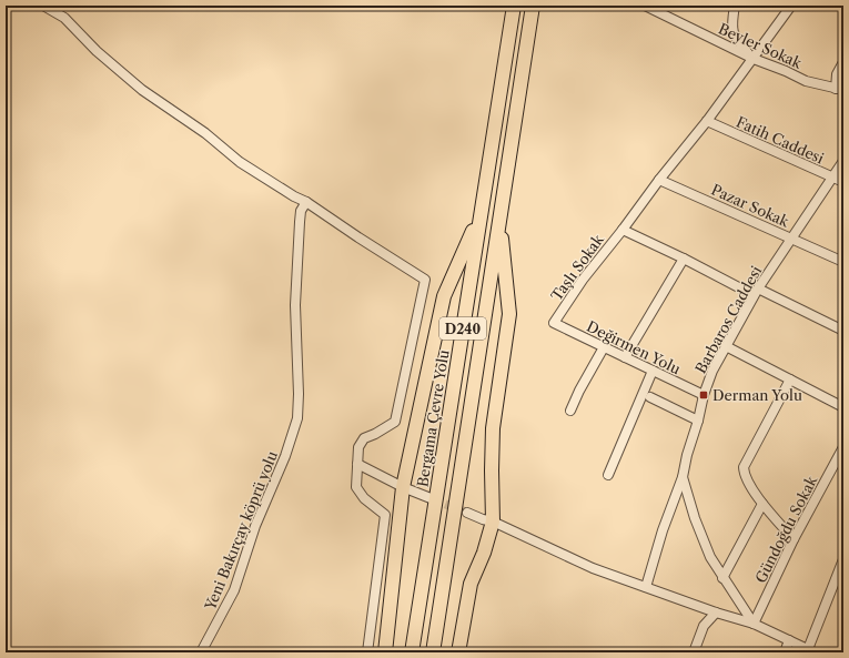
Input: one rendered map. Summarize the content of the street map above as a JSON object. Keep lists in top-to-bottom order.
{
  "streets": {
    "highway": ["D240", "Bergama Çevre Yolu"],
    "street": [
      "Beyler Sokak",
      "Fatih Caddesi",
      "Pazar Sokak",
      "Taşlı Sokak",
      "Barbaros Caddesi",
      "Değirmen Yolu",
      "Gündoğdu Sokak",
      "Yeni Bakırçay köprü yolu"
    ]
  },
  "crossings": [
    ["Beyler Sokak", "Taşlı Sokak"],
    ["Fatih Caddesi", "Taşlı Sokak"],
    ["Fatih Caddesi", "Barbaros Caddesi"],
    ["Pazar Sokak", "Taşlı Sokak"],
    ["Pazar Sokak", "Barbaros Caddesi"],
    ["Taşlı Sokak", "Değirmen Yolu"],
    ["Barbaros Caddesi", "Değirmen Yolu"],
    ["Barbaros Caddesi", "Gündoğdu Sokak"]
  ],
  "places": {
    "transit": ["Derman Yolu"]
  }
}
